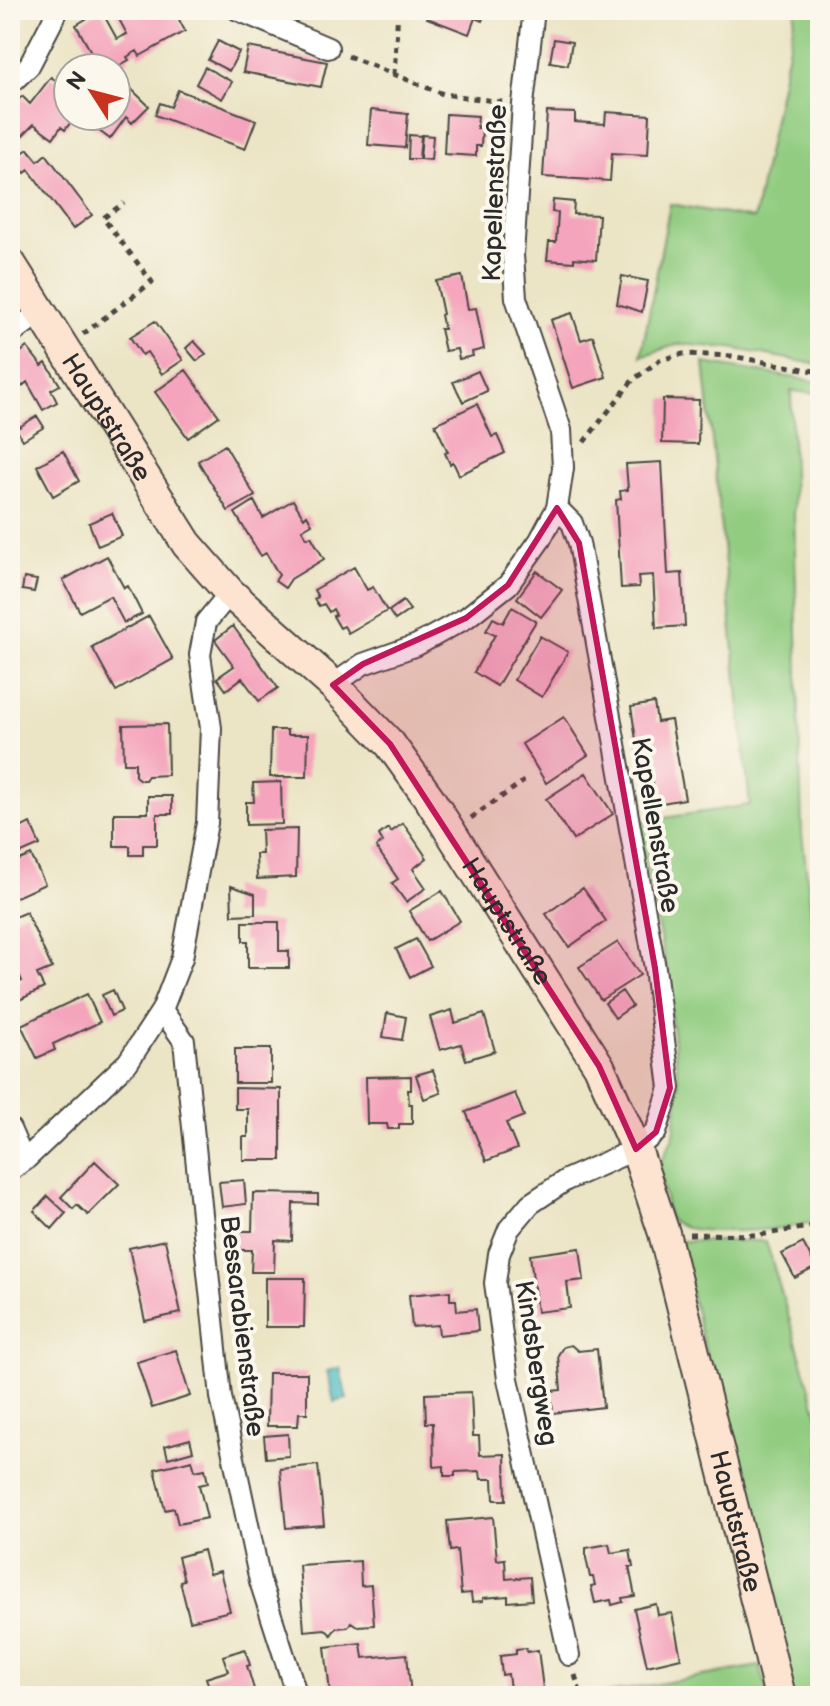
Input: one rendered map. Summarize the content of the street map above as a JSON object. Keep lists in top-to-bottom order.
{
  "streets": {
    "main road": ["Hauptstraße"],
    "street": ["Kapellenstraße", "Bessarabienstraße", "Kindsbergweg"]
  },
  "crossings": [
    ["Kapellenstraße", "Hauptstraße"],
    ["Kapellenstraße", "Kindsbergweg"],
    ["Hauptstraße", "Kindsbergweg"]
  ],
  "north": "top left"
}
